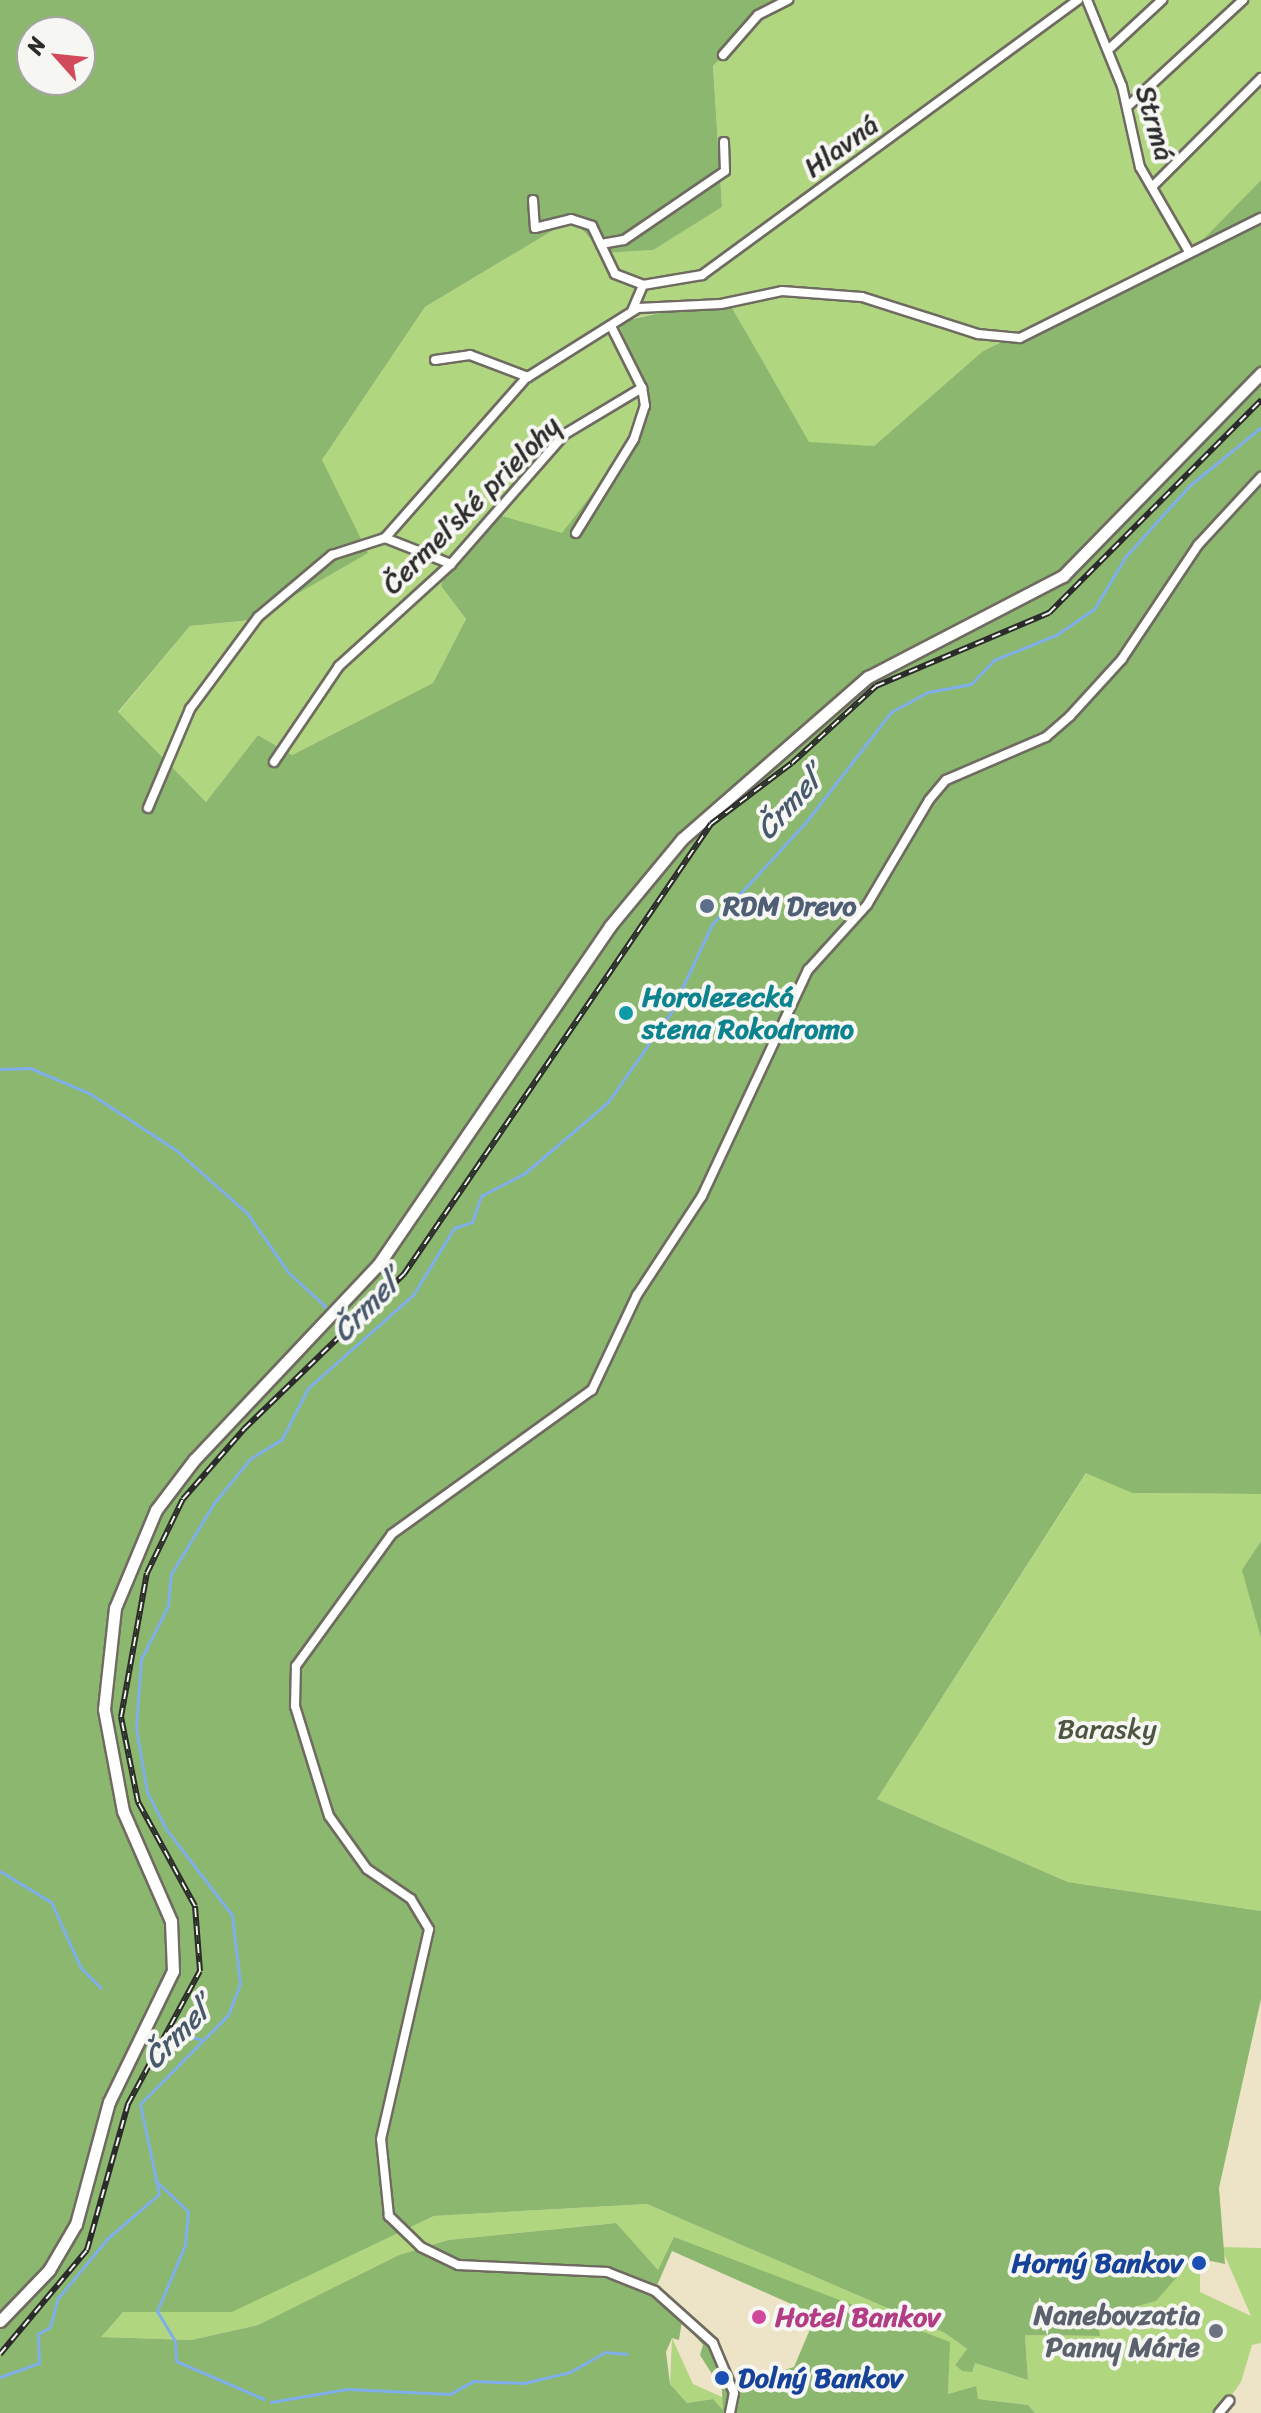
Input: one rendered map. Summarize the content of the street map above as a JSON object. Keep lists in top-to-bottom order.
{
  "streets": {
    "street": ["Strmá", "Hlavná", "Čermeľské prielohy"]
  },
  "water": ["Črmeľ"],
  "parks": ["Barasky"],
  "places": [
    "RDM Drevo",
    "Horolezecká stena Rokodromo",
    "Horný Bankov",
    "Hotel Bankov",
    "Nanebovzatia Panny Márie",
    "Dolný Bankov"
  ],
  "north": "top left"
}
